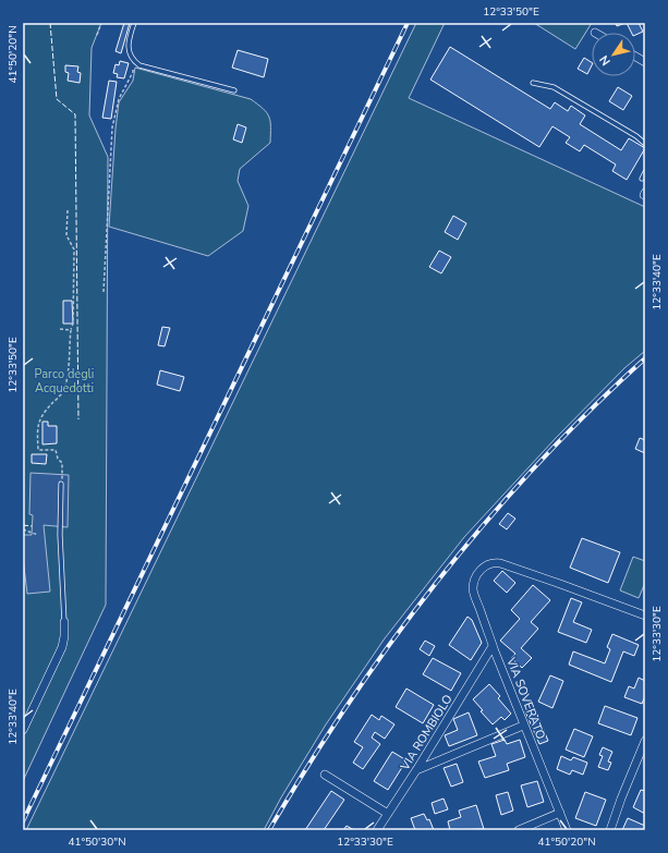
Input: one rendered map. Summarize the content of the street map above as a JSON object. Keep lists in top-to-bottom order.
{
  "streets": {
    "street": ["VIA SOVERATO", "VIA ROMBIOLO"]
  },
  "crossings": [
    ["VIA SOVERATO", "VIA ROMBIOLO"]
  ],
  "parks": ["Parco degli Acquedotti"],
  "north": "bottom left",
  "coordinates": [
    "12°33'50\"E",
    "41°50'20\"N",
    "12°33'40\"E",
    "12°33'30\"E",
    "41°50'30\"N"
  ]
}
